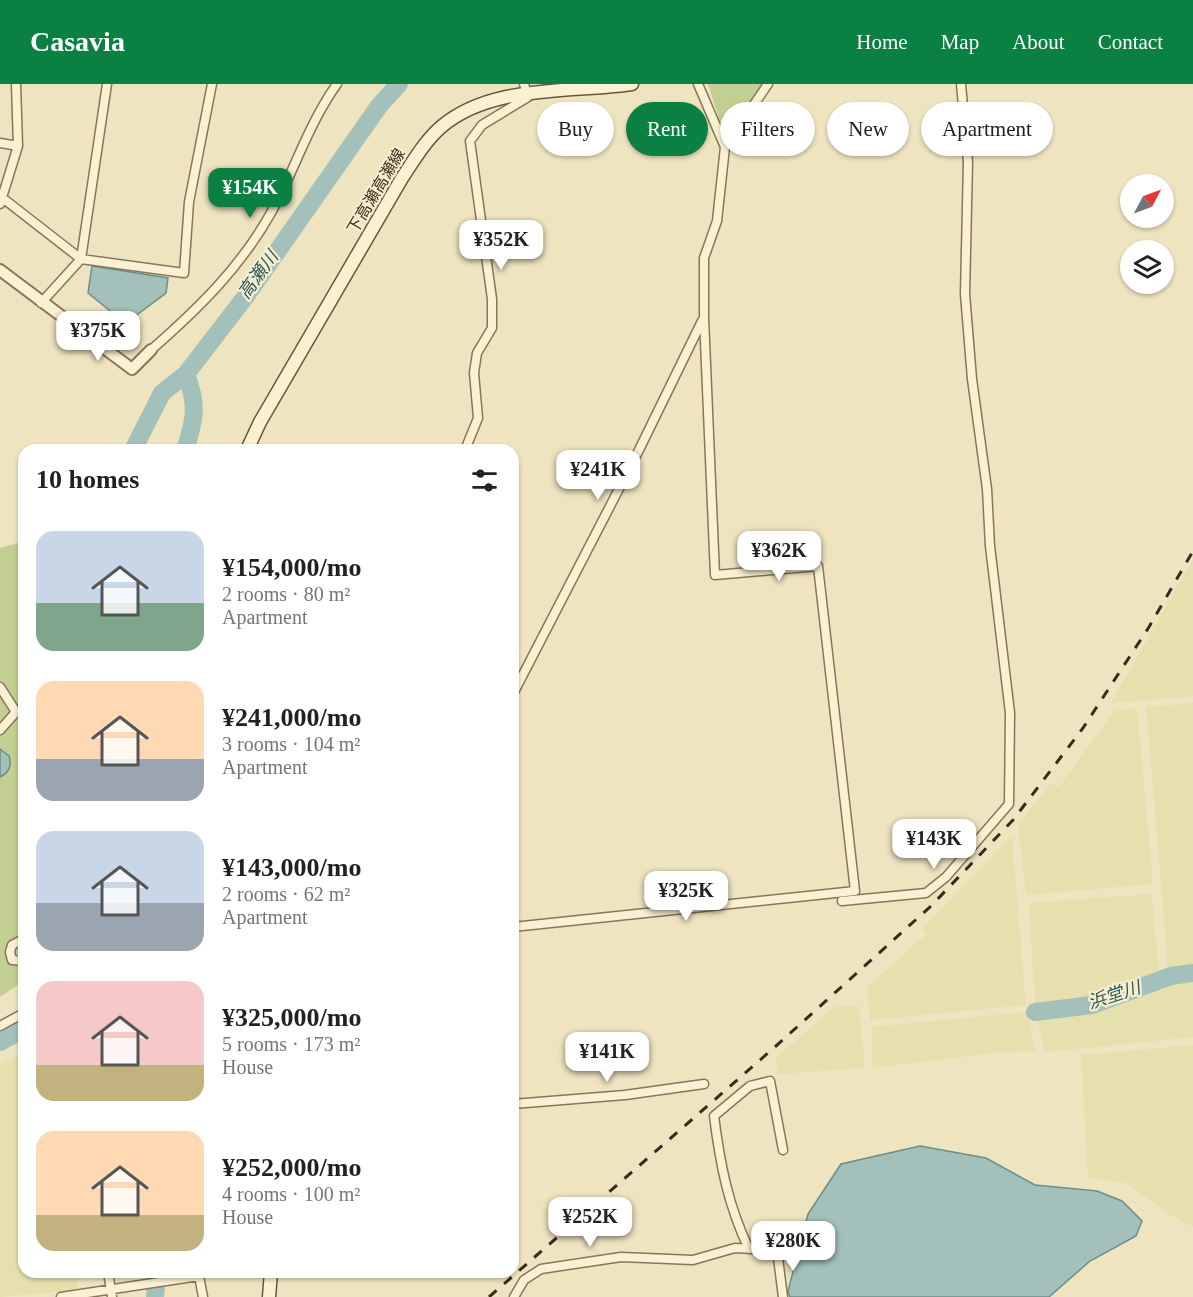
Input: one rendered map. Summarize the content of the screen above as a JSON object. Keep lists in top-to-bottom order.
{
  "streets": {
    "main road": ["下高瀬高瀬線"]
  },
  "water": ["高瀬川", "浜堂川"],
  "north": "top right",
  "page": {
    "header": "Casavia",
    "nav": [
      "Home",
      "Map",
      "About",
      "Contact"
    ],
    "chip": [
      "Buy",
      "Rent",
      "Filters",
      "New",
      "Apartment"
    ],
    "price": [
      "¥154K",
      "¥352K",
      "¥375K",
      "¥241K",
      "¥362K",
      "¥143K",
      "¥325K",
      "¥141K",
      "¥252K",
      "¥280K"
    ],
    "heading": "10 homes",
    "list": [
      {
        "name": "¥154,000/mo",
        "note": "2 rooms · 80 m² · Apartment"
      },
      {
        "name": "¥241,000/mo",
        "note": "3 rooms · 104 m² · Apartment"
      },
      {
        "name": "¥143,000/mo",
        "note": "2 rooms · 62 m² · Apartment"
      },
      {
        "name": "¥325,000/mo",
        "note": "5 rooms · 173 m² · House"
      },
      {
        "name": "¥252,000/mo",
        "note": "4 rooms · 100 m² · House"
      }
    ]
  }
}
